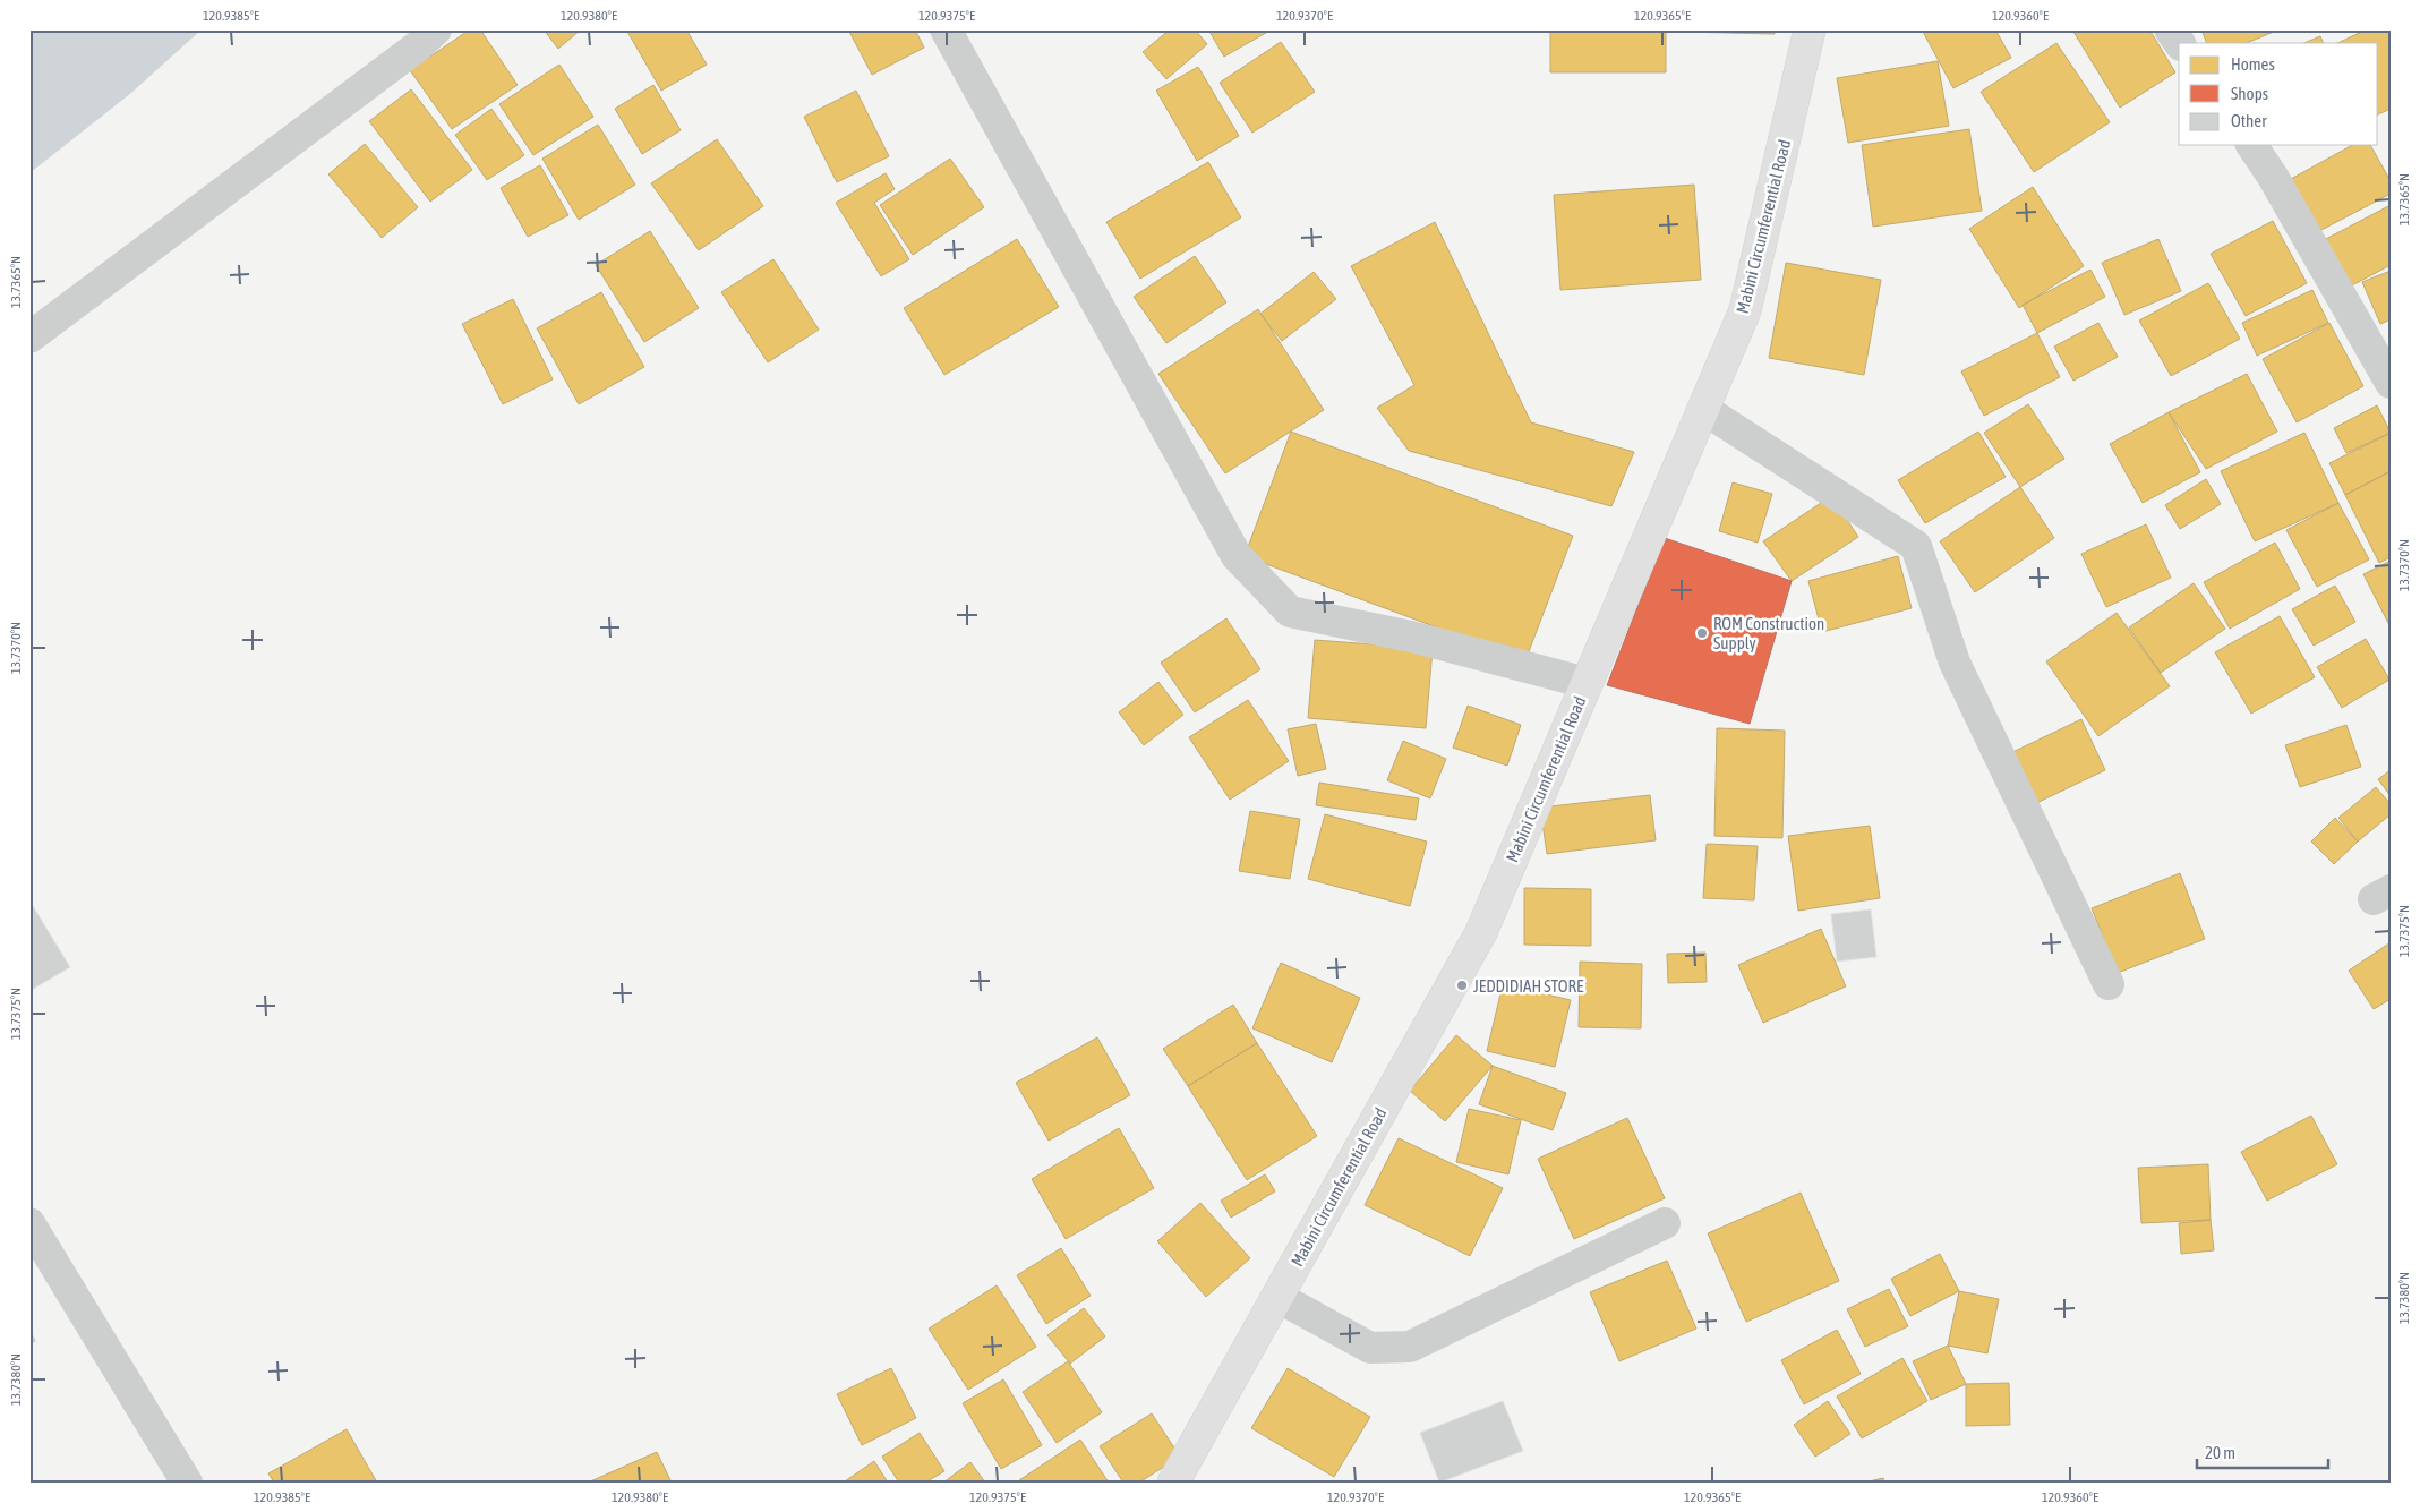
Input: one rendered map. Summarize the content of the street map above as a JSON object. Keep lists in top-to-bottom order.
{
  "streets": {
    "main road": ["Mabini Circumferential Road"]
  },
  "places": ["ROM Construction Supply", "JEDDIDIAH STORE"],
  "legend": ["Homes", "Shops", "Other"],
  "scale_bar": "20 m",
  "coordinates": [
    "120.9385°E",
    "120.9380°E",
    "120.9375°E",
    "120.9370°E",
    "120.9365°E",
    "120.9360°E",
    "13.7365°N",
    "13.7370°N",
    "13.7375°N",
    "13.7380°N"
  ]
}
